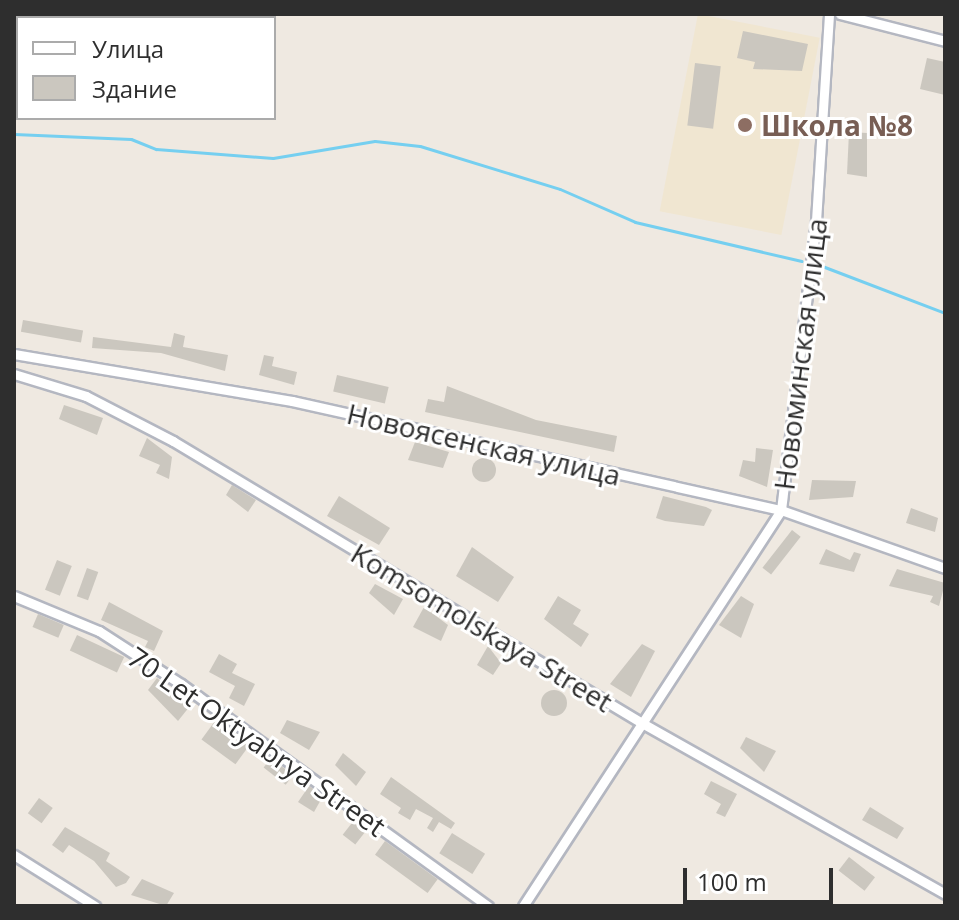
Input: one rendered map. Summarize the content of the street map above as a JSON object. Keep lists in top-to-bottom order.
{
  "streets": {
    "street": [
      "Новоминская улица",
      "Новоясенская улица",
      "Komsomolskaya Street",
      "70 Let Oktyabrya Street"
    ]
  },
  "crossings": [
    ["Новоминская улица", "Новоясенская улица"],
    ["Новоминская улица", "Komsomolskaya Street"]
  ],
  "places": ["Школа №8"],
  "legend": ["Улица", "Здание"],
  "scale_bar": "100 m"
}
